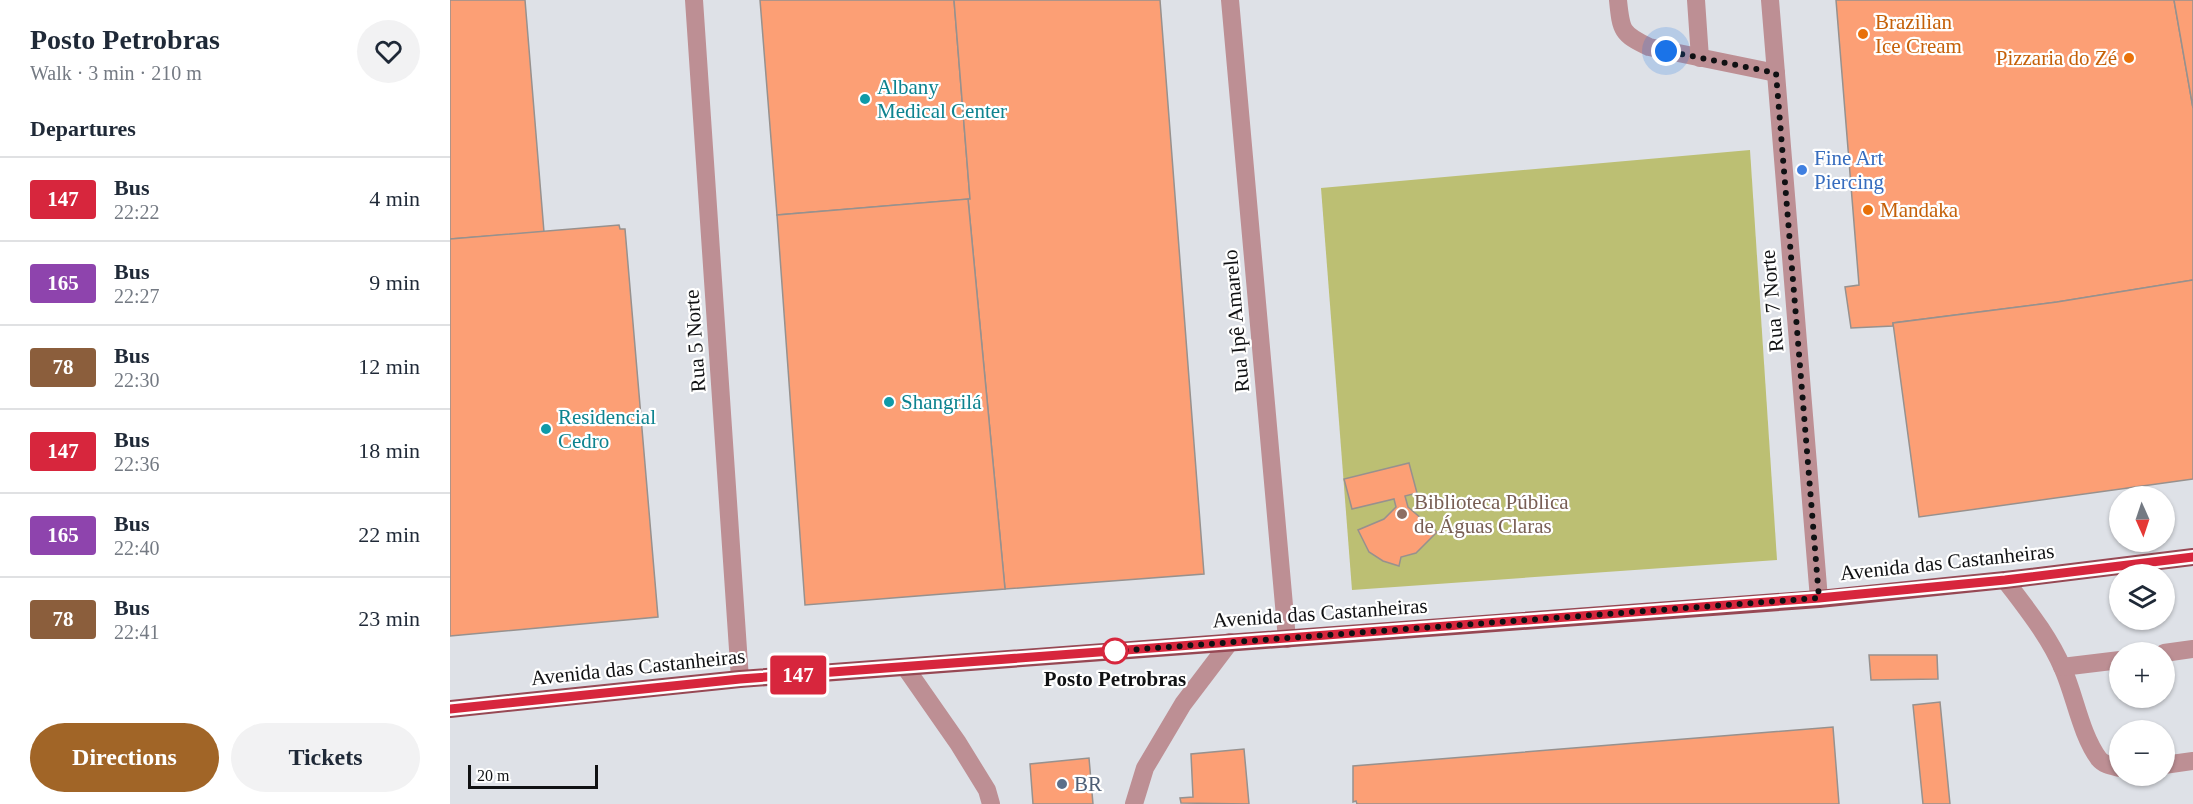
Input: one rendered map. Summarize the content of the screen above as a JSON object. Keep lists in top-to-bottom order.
{
  "streets": {
    "main road": ["Avenida das Castanheiras"],
    "street": ["Rua 7 Norte", "Rua Ipê Amarelo", "Rua 5 Norte"]
  },
  "crossings": [
    ["Rua 7 Norte", "Avenida das Castanheiras"],
    ["Rua Ipê Amarelo", "Avenida das Castanheiras"],
    ["Rua 5 Norte", "Avenida das Castanheiras"]
  ],
  "places": [
    "Brazilian Ice Cream",
    "Pizzaria do Zé",
    "Albany Medical Center",
    "Fine Art Piercing",
    "Mandaka",
    "Shangrilá",
    "Residencial Cedro",
    "Biblioteca Pública de Águas Claras",
    "Posto Petrobras",
    "BR"
  ],
  "lines": ["bus line 147"],
  "scale_bar": "20 m",
  "north": "bottom",
  "page": {
    "heading": [
      ["Posto Petrobras", "Walk · 3 min · 210 m"],
      "Departures"
    ],
    "on_map": "147",
    "list": [
      {
        "mark": "147",
        "name": "Bus",
        "note": "22:22",
        "value": "4 min"
      },
      {
        "mark": "165",
        "name": "Bus",
        "note": "22:27",
        "value": "9 min"
      },
      {
        "mark": "78",
        "name": "Bus",
        "note": "22:30",
        "value": "12 min"
      },
      {
        "mark": "147",
        "name": "Bus",
        "note": "22:36",
        "value": "18 min"
      },
      {
        "mark": "165",
        "name": "Bus",
        "note": "22:40",
        "value": "22 min"
      },
      {
        "mark": "78",
        "name": "Bus",
        "note": "22:41",
        "value": "23 min"
      }
    ],
    "map_buttons": ["+", "−"],
    "buttons": ["Directions", "Tickets"],
    "scale": "20 m"
  }
}
